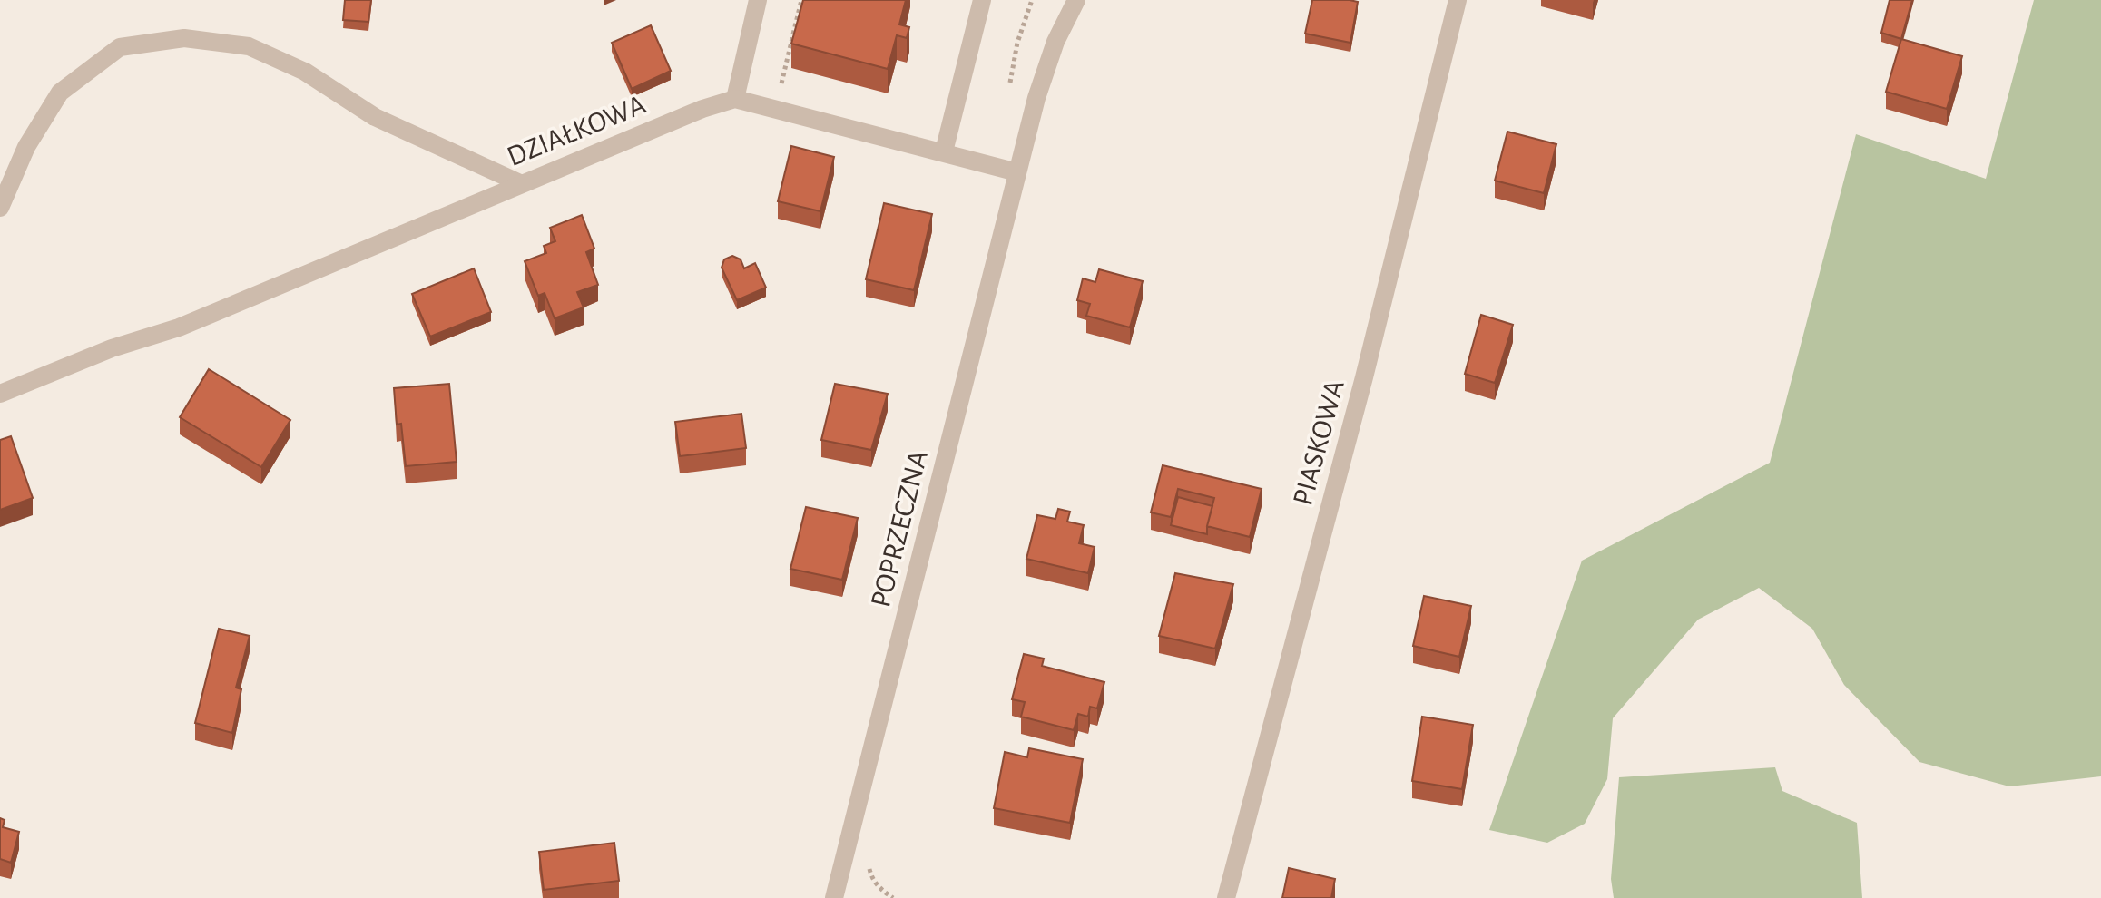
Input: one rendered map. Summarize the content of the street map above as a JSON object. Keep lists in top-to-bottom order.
{
  "streets": {
    "street": ["DZIAŁKOWA", "PIASKOWA", "POPRZECZNA"]
  }
}
